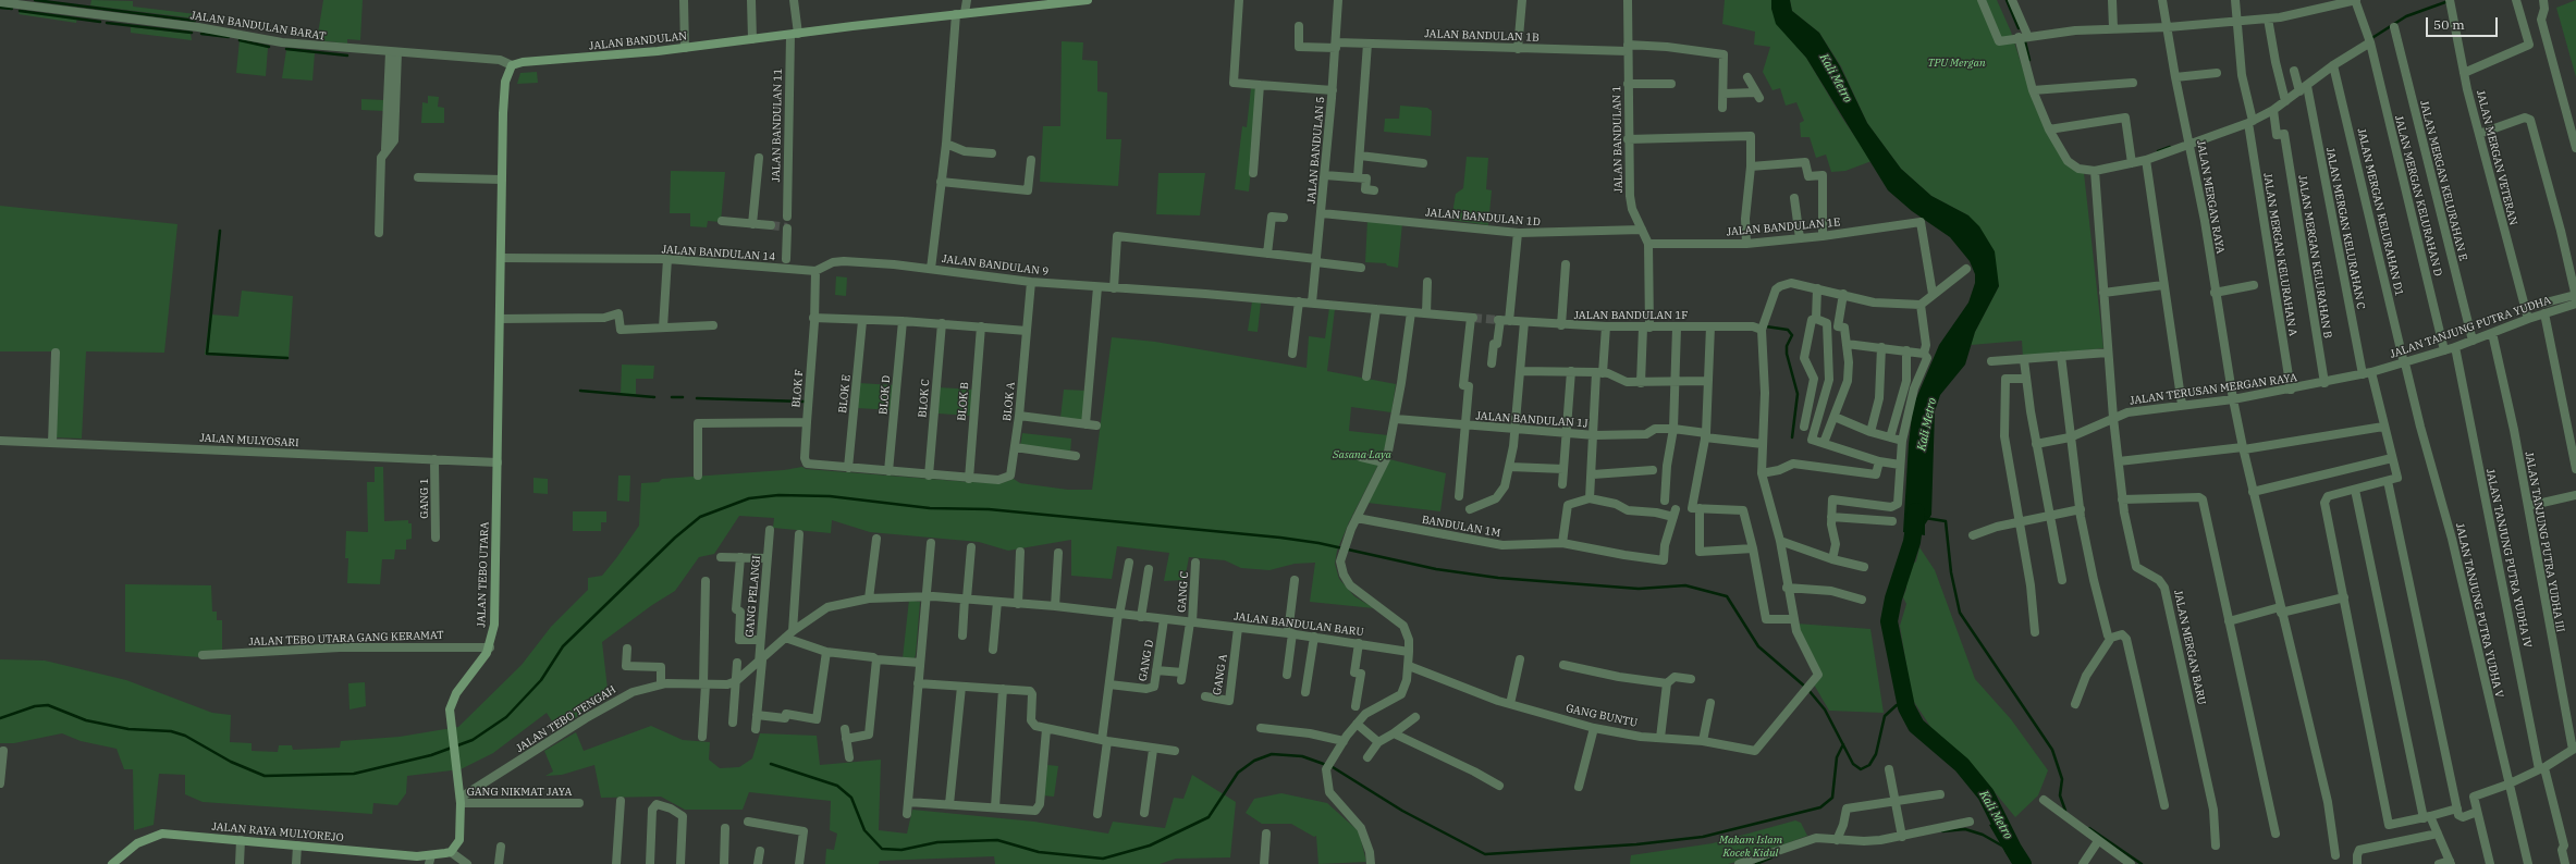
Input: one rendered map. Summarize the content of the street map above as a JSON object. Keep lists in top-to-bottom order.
{
  "streets": {
    "main road": ["JALAN BANDULAN", "JALAN TEBO UTARA", "JALAN RAYA MULYOREJO"],
    "street": [
      "JALAN BANDULAN BARAT",
      "JALAN BANDULAN 1B",
      "JALAN BANDULAN 11",
      "JALAN BANDULAN 1",
      "JALAN BANDULAN 5",
      "JALAN MERGAN VETERAN",
      "JALAN MERGAN KELURAHAN E",
      "JALAN MERGAN KELURAHAN D",
      "JALAN MERGAN RAYA",
      "JALAN MERGAN KELURAHAN D1",
      "JALAN BANDULAN 1D",
      "JALAN BANDULAN 1E",
      "JALAN MERGAN KELURAHAN C",
      "JALAN BANDULAN 14",
      "JALAN MERGAN KELURAHAN A",
      "JALAN MERGAN KELURAHAN B",
      "JALAN BANDULAN 9",
      "JALAN BANDULAN 1F",
      "JALAN TANJUNG PUTRA YUDHA",
      "BLOK F",
      "JALAN TERUSAN MERGAN RAYA",
      "BLOK E",
      "BLOK D",
      "BLOK C",
      "BLOK B",
      "BLOK A",
      "JALAN BANDULAN 1J",
      "JALAN MULYOSARI",
      "GANG 1",
      "BANDULAN 1M",
      "JALAN TANJUNG PUTRA YUDHA III",
      "JALAN TANJUNG PUTRA YUDHA IV",
      "GANG C",
      "GANG PELANGI",
      "JALAN TANJUNG PUTRA YUDHA V",
      "JALAN BANDULAN BARU",
      "JALAN TEBO UTARA GANG KERAMAT",
      "JALAN MERGAN BARU",
      "GANG D",
      "GANG A",
      "GANG BUNTU",
      "JALAN TEBO TENGAH",
      "GANG NIKMAT JAYA"
    ]
  },
  "crossings": [
    ["JALAN BANDULAN BARAT", "JALAN BANDULAN"],
    ["JALAN BANDULAN 1B", "JALAN BANDULAN 1"],
    ["JALAN BANDULAN 1B", "JALAN BANDULAN 5"],
    ["JALAN BANDULAN", "JALAN BANDULAN 11"],
    ["JALAN BANDULAN", "JALAN BANDULAN 9"],
    ["JALAN BANDULAN 1", "JALAN BANDULAN 1D"],
    ["JALAN BANDULAN 1", "JALAN BANDULAN 1E"],
    ["JALAN BANDULAN 1", "JALAN BANDULAN 1F"],
    ["JALAN BANDULAN 5", "JALAN BANDULAN 1D"],
    ["JALAN BANDULAN 5", "JALAN BANDULAN 9"],
    ["JALAN MERGAN VETERAN", "JALAN TANJUNG PUTRA YUDHA"],
    ["JALAN MERGAN KELURAHAN E", "JALAN TANJUNG PUTRA YUDHA"],
    ["JALAN MERGAN KELURAHAN D", "JALAN TANJUNG PUTRA YUDHA"],
    ["JALAN MERGAN RAYA", "JALAN TERUSAN MERGAN RAYA"],
    ["JALAN MERGAN KELURAHAN D1", "JALAN TANJUNG PUTRA YUDHA"],
    ["JALAN MERGAN KELURAHAN D1", "JALAN TANJUNG PUTRA YUDHA V"],
    ["JALAN MERGAN KELURAHAN C", "JALAN TERUSAN MERGAN RAYA"],
    ["JALAN BANDULAN 14", "BLOK F"],
    ["JALAN MERGAN KELURAHAN A", "JALAN TERUSAN MERGAN RAYA"],
    ["JALAN MERGAN KELURAHAN B", "JALAN TERUSAN MERGAN RAYA"],
    ["JALAN BANDULAN 9", "BLOK A"],
    ["JALAN TANJUNG PUTRA YUDHA", "JALAN TERUSAN MERGAN RAYA"],
    ["JALAN TANJUNG PUTRA YUDHA", "JALAN TANJUNG PUTRA YUDHA III"],
    ["JALAN TANJUNG PUTRA YUDHA", "JALAN TANJUNG PUTRA YUDHA IV"],
    ["JALAN TANJUNG PUTRA YUDHA", "JALAN TANJUNG PUTRA YUDHA V"],
    ["BLOK F", "BLOK E"],
    ["JALAN TERUSAN MERGAN RAYA", "JALAN MERGAN BARU"],
    ["BLOK B", "BLOK A"],
    ["JALAN BANDULAN 1J", "BANDULAN 1M"],
    ["JALAN MULYOSARI", "GANG 1"],
    ["JALAN MULYOSARI", "JALAN TEBO UTARA"],
    ["JALAN TEBO UTARA", "JALAN TEBO UTARA GANG KERAMAT"],
    ["JALAN TEBO UTARA", "JALAN TEBO TENGAH"],
    ["JALAN TEBO UTARA", "GANG NIKMAT JAYA"],
    ["JALAN TEBO UTARA", "JALAN RAYA MULYOREJO"],
    ["GANG C", "JALAN BANDULAN BARU"],
    ["GANG C", "GANG D"],
    ["JALAN BANDULAN BARU", "GANG D"],
    ["JALAN BANDULAN BARU", "GANG A"],
    ["JALAN TEBO TENGAH", "GANG NIKMAT JAYA"]
  ],
  "water": ["Kali Metro"],
  "parks": ["TPU Mergan", "Sasana Laya", "Makam Islam Kocek Kidul"],
  "scale_bar": "50 m"
}
